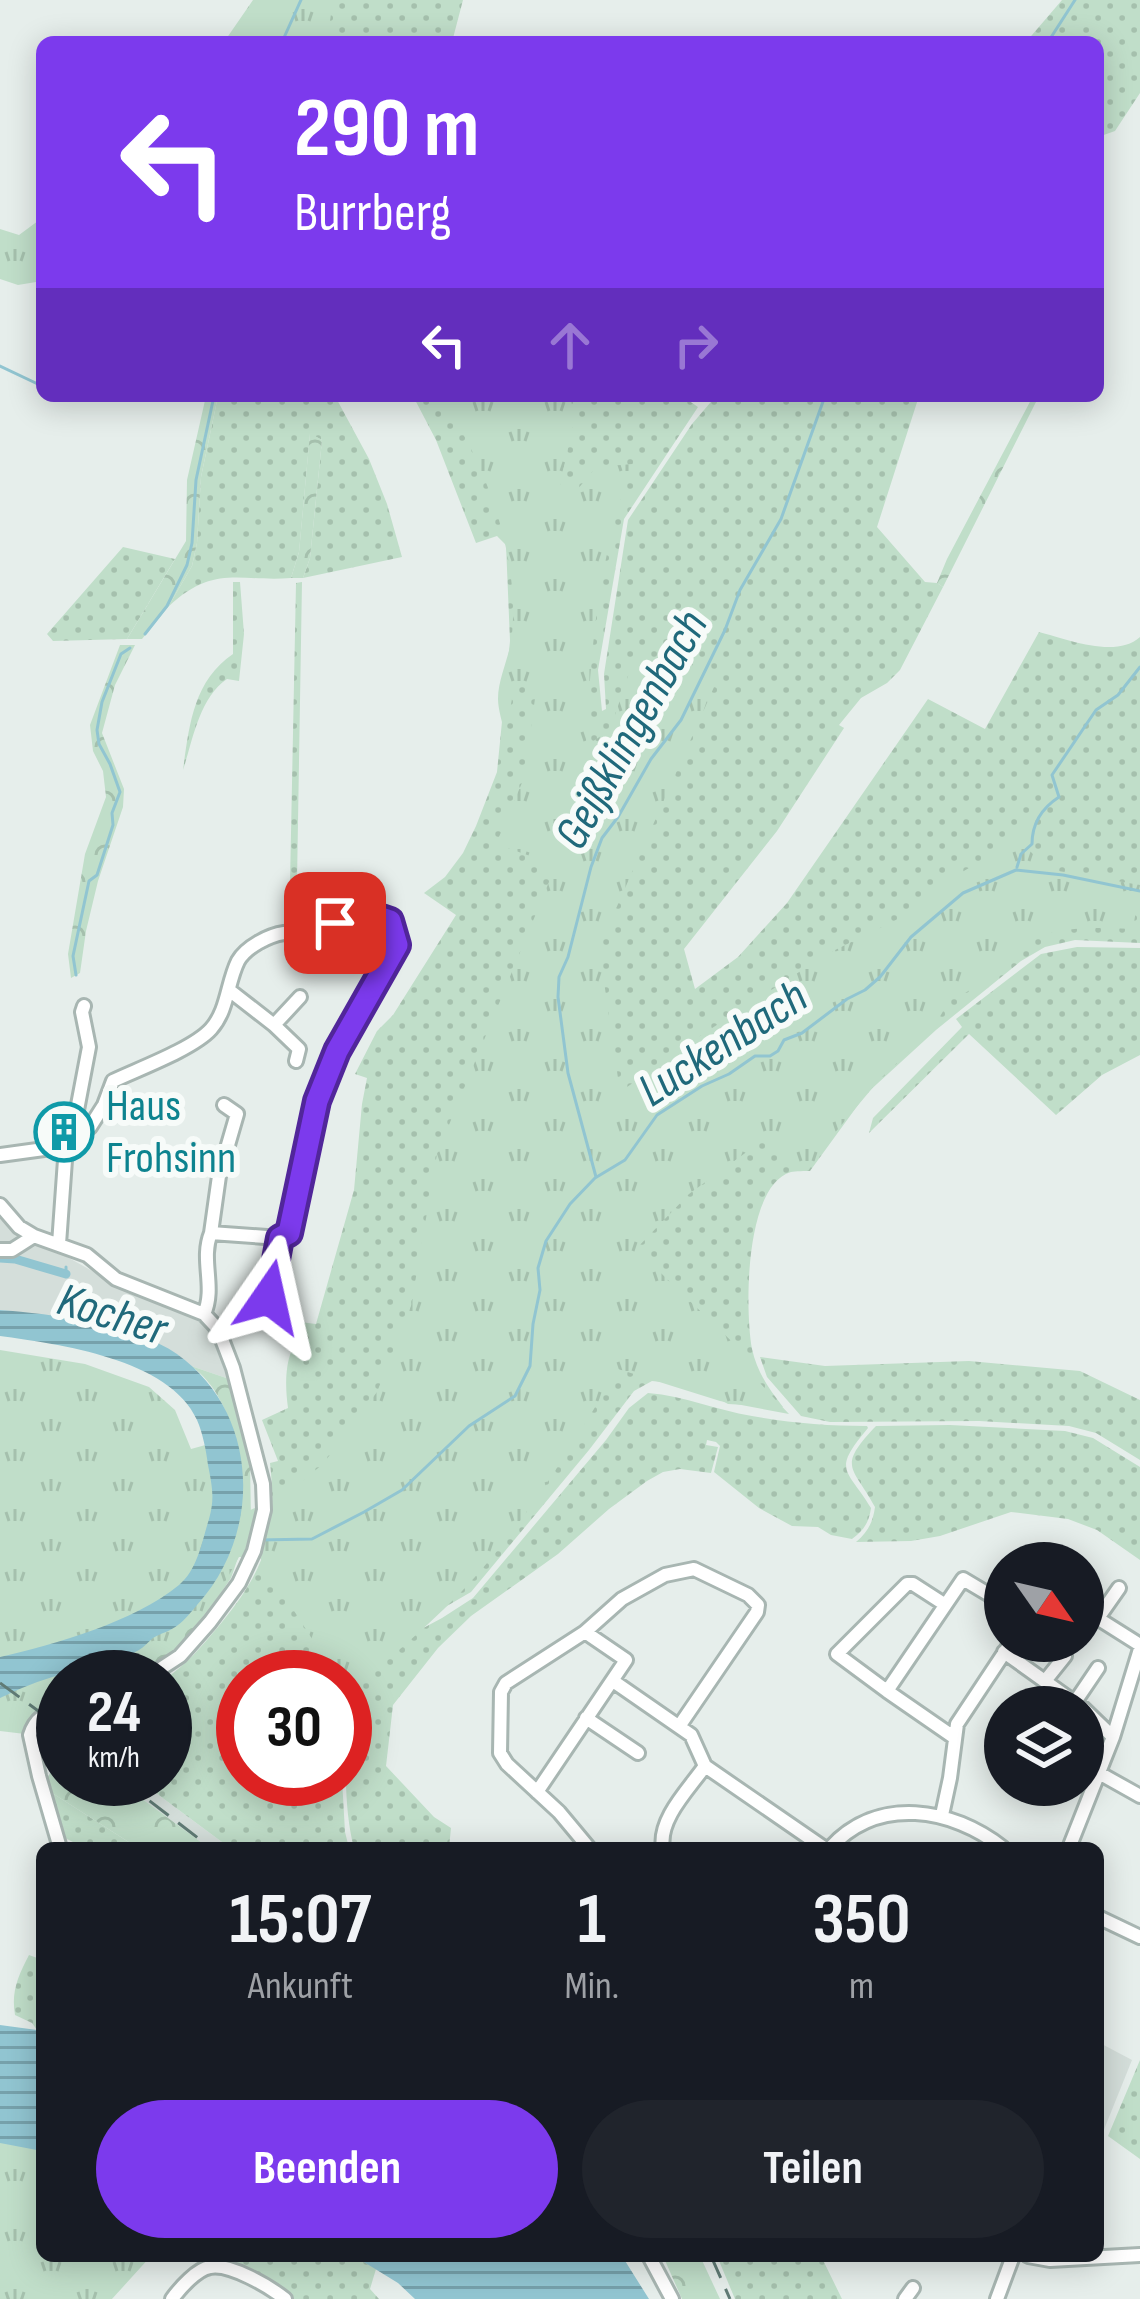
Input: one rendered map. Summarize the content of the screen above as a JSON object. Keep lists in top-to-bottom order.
{
  "water": ["Geißklingenbach", "Luckenbach", "Kocher"],
  "places": {
    "building": ["Haus Frohsinn"]
  },
  "north": "bottom right",
  "page": {
    "turn": ["290 m", "Burrberg"],
    "speed": "24 km/h",
    "limit": "30",
    "eta": [
      "15:07",
      "Ankunft",
      "1",
      "Min.",
      "350",
      "m"
    ],
    "buttons": ["Beenden", "Teilen"]
  }
}
